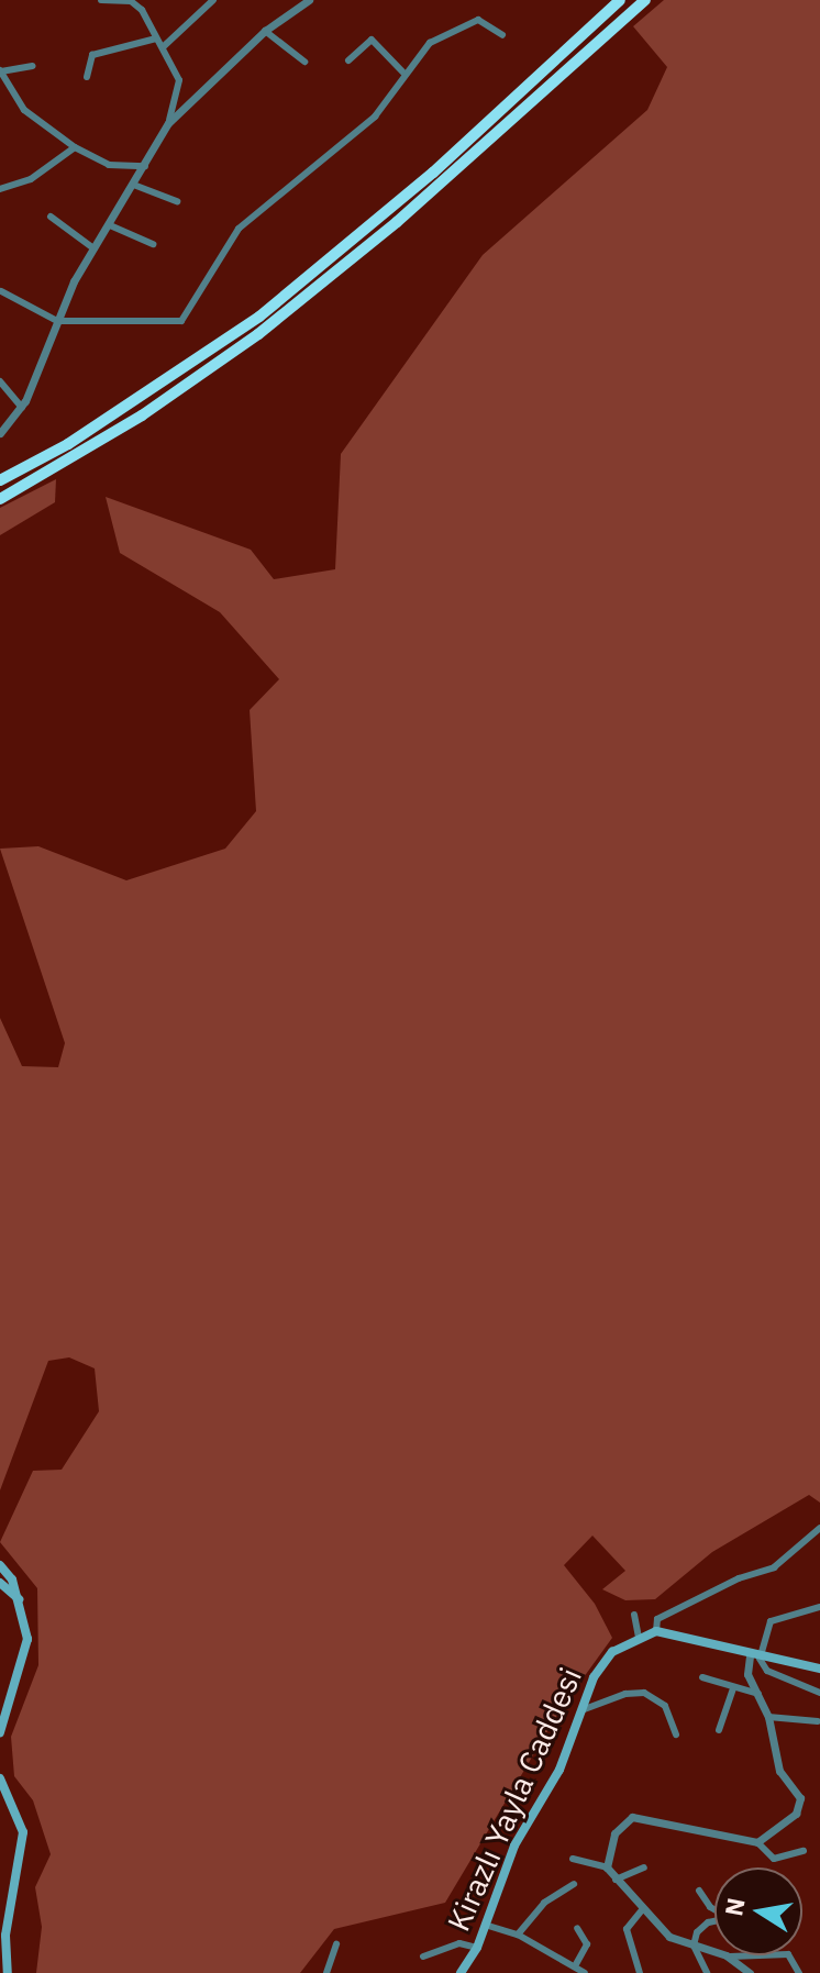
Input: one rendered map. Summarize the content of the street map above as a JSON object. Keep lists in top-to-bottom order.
{
  "streets": {
    "main road": ["Kirazlı Yayla Caddesi"]
  },
  "north": "left"
}
